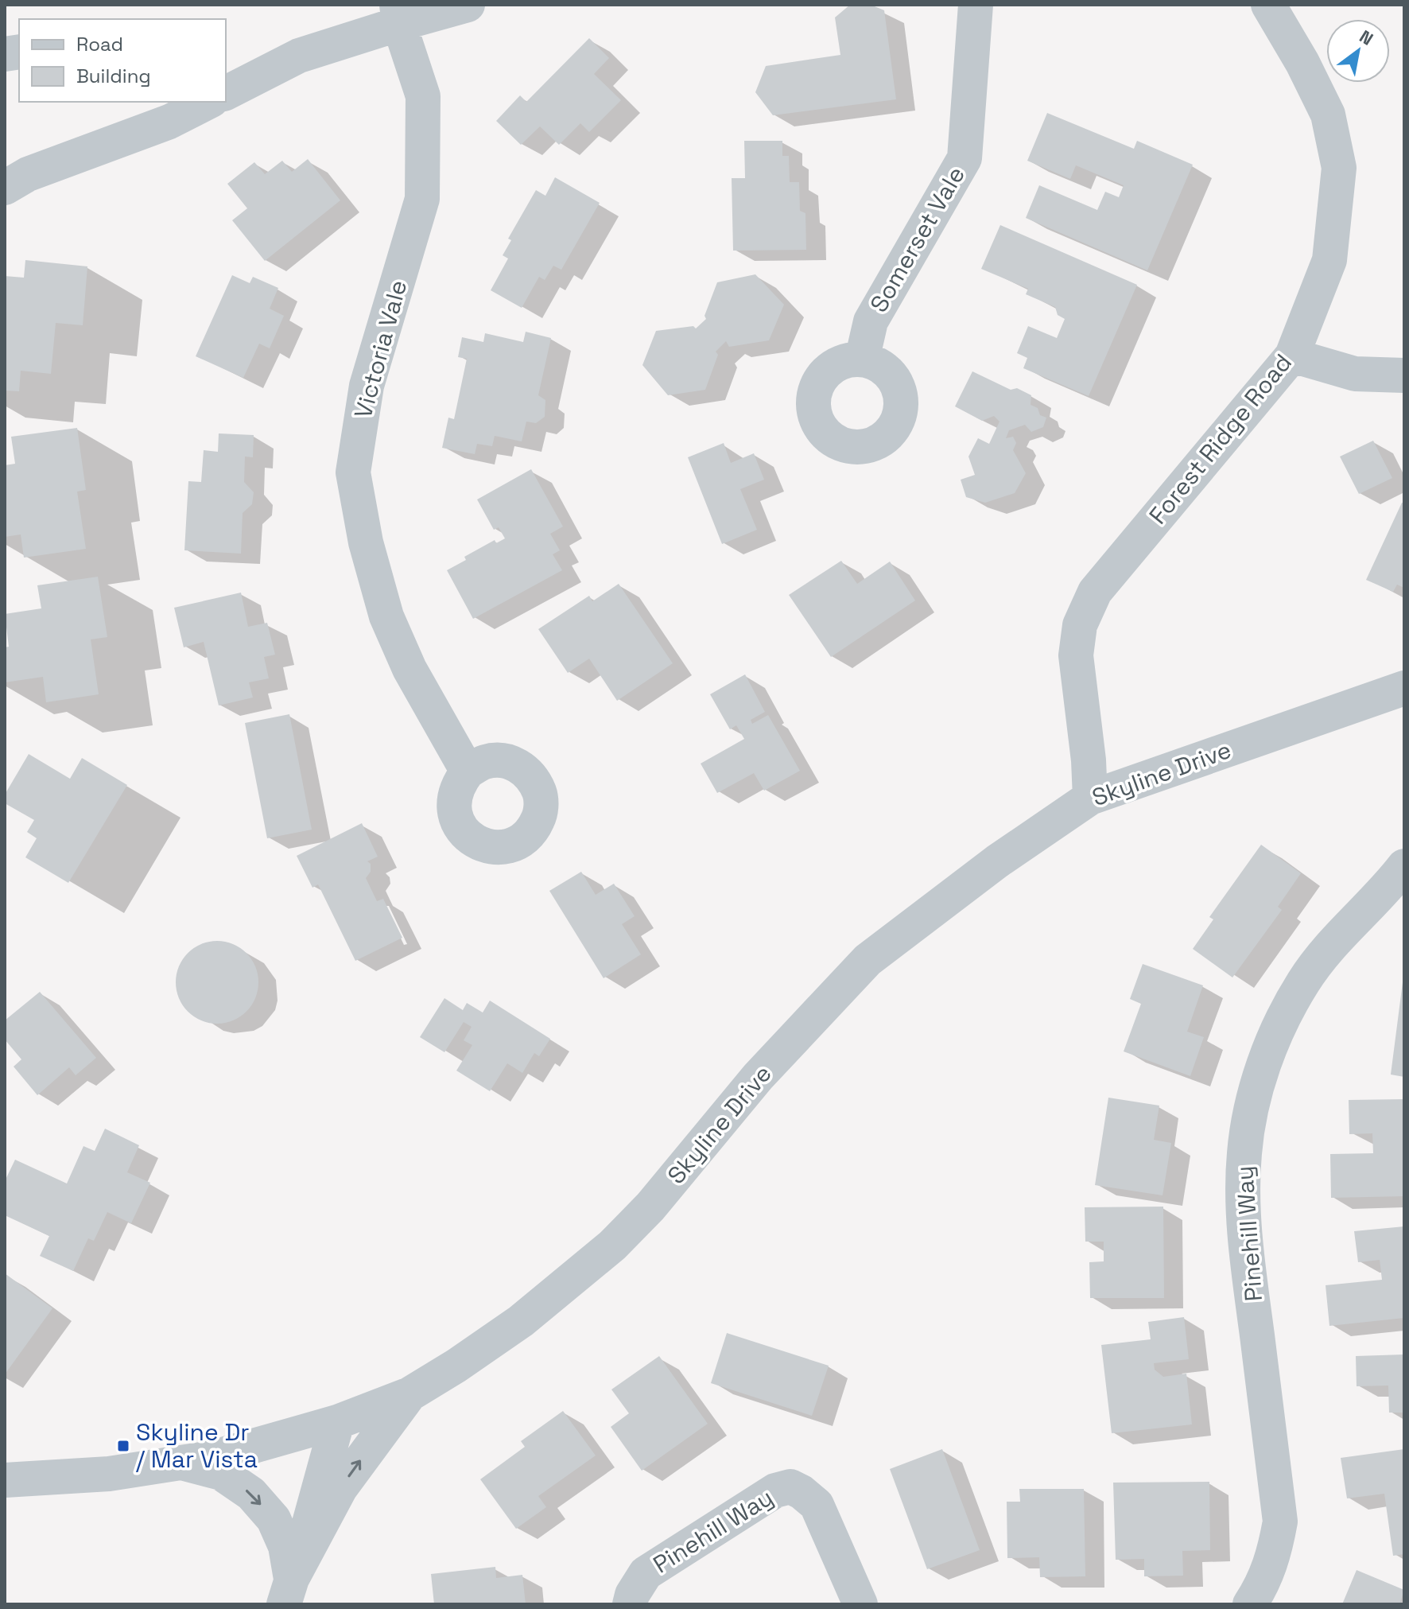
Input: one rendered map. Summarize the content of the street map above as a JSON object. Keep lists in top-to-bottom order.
{
  "streets": {
    "street": [
      "Somerset Vale",
      "Victoria Vale",
      "Forest Ridge Road",
      "Skyline Drive",
      "Pinehill Way"
    ]
  },
  "crossings": [
    ["Forest Ridge Road", "Skyline Drive"]
  ],
  "places": {
    "transit": ["Skyline Dr / Mar Vista"]
  },
  "legend": ["Road", "Building"],
  "north": "top right"
}
